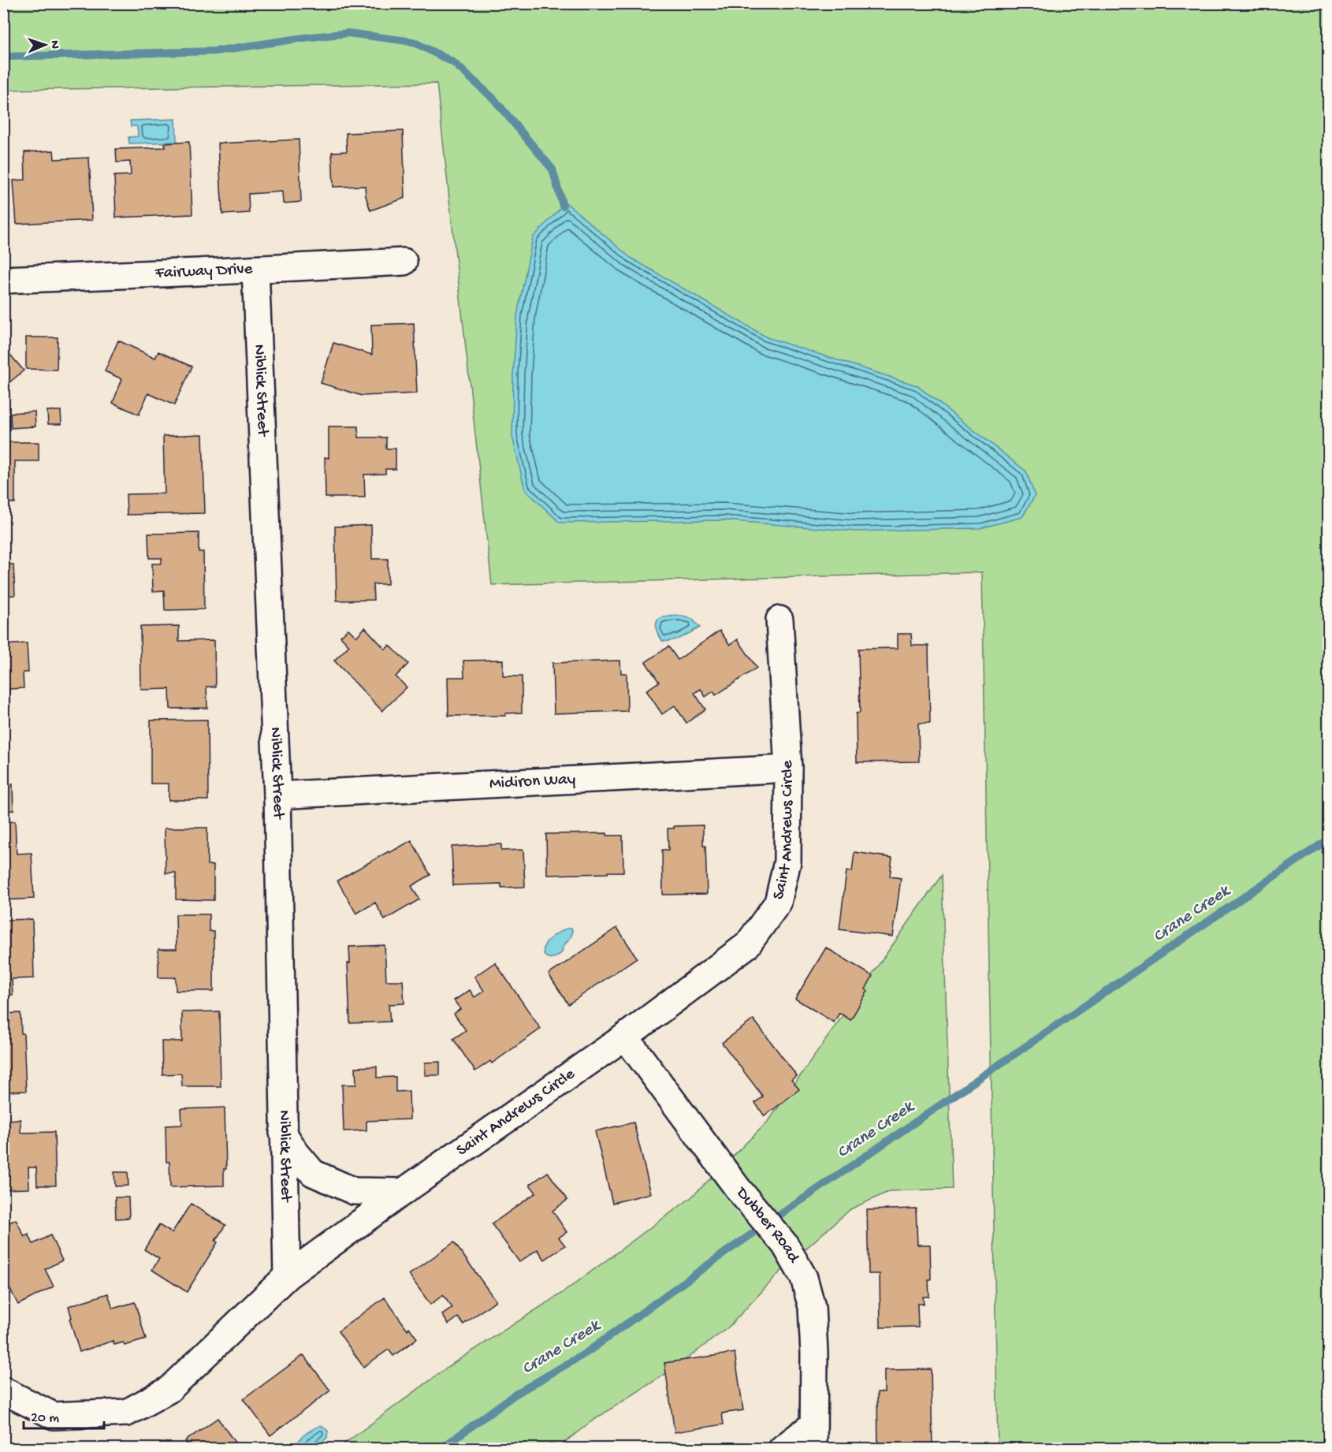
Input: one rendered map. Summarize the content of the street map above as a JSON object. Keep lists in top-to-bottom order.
{
  "streets": {
    "street": [
      "Fairway Drive",
      "Niblick Street",
      "Midiron Way",
      "Saint Andrews Circle",
      "Dubber Road"
    ]
  },
  "crossings": [
    ["Fairway Drive", "Niblick Street"],
    ["Niblick Street", "Midiron Way"],
    ["Niblick Street", "Saint Andrews Circle"],
    ["Midiron Way", "Saint Andrews Circle"],
    ["Saint Andrews Circle", "Dubber Road"]
  ],
  "water": ["Crane Creek"],
  "scale_bar": "20 m",
  "north": "right"
}
